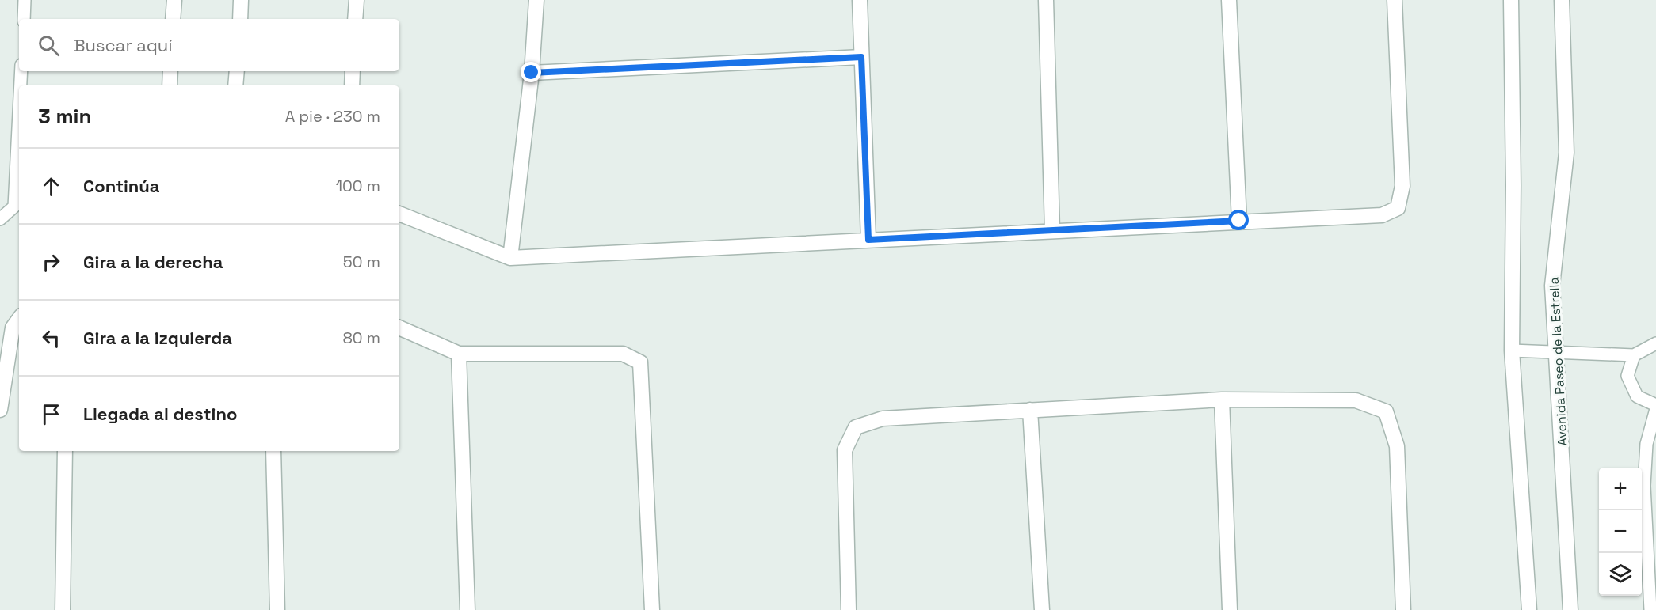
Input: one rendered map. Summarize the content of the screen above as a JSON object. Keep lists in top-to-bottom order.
{
  "streets": {
    "street": ["Avenida Paseo de la Estrella"]
  },
  "page": {
    "search": "Buscar aquí",
    "heading": ["3 min", "A pie · 230 m"],
    "list": [
      ["Continúa", "100 m"],
      ["Gira a la derecha", "50 m"],
      ["Gira a la izquierda", "80 m"],
      "Llegada al destino"
    ],
    "map_buttons": ["+", "−"]
  }
}
